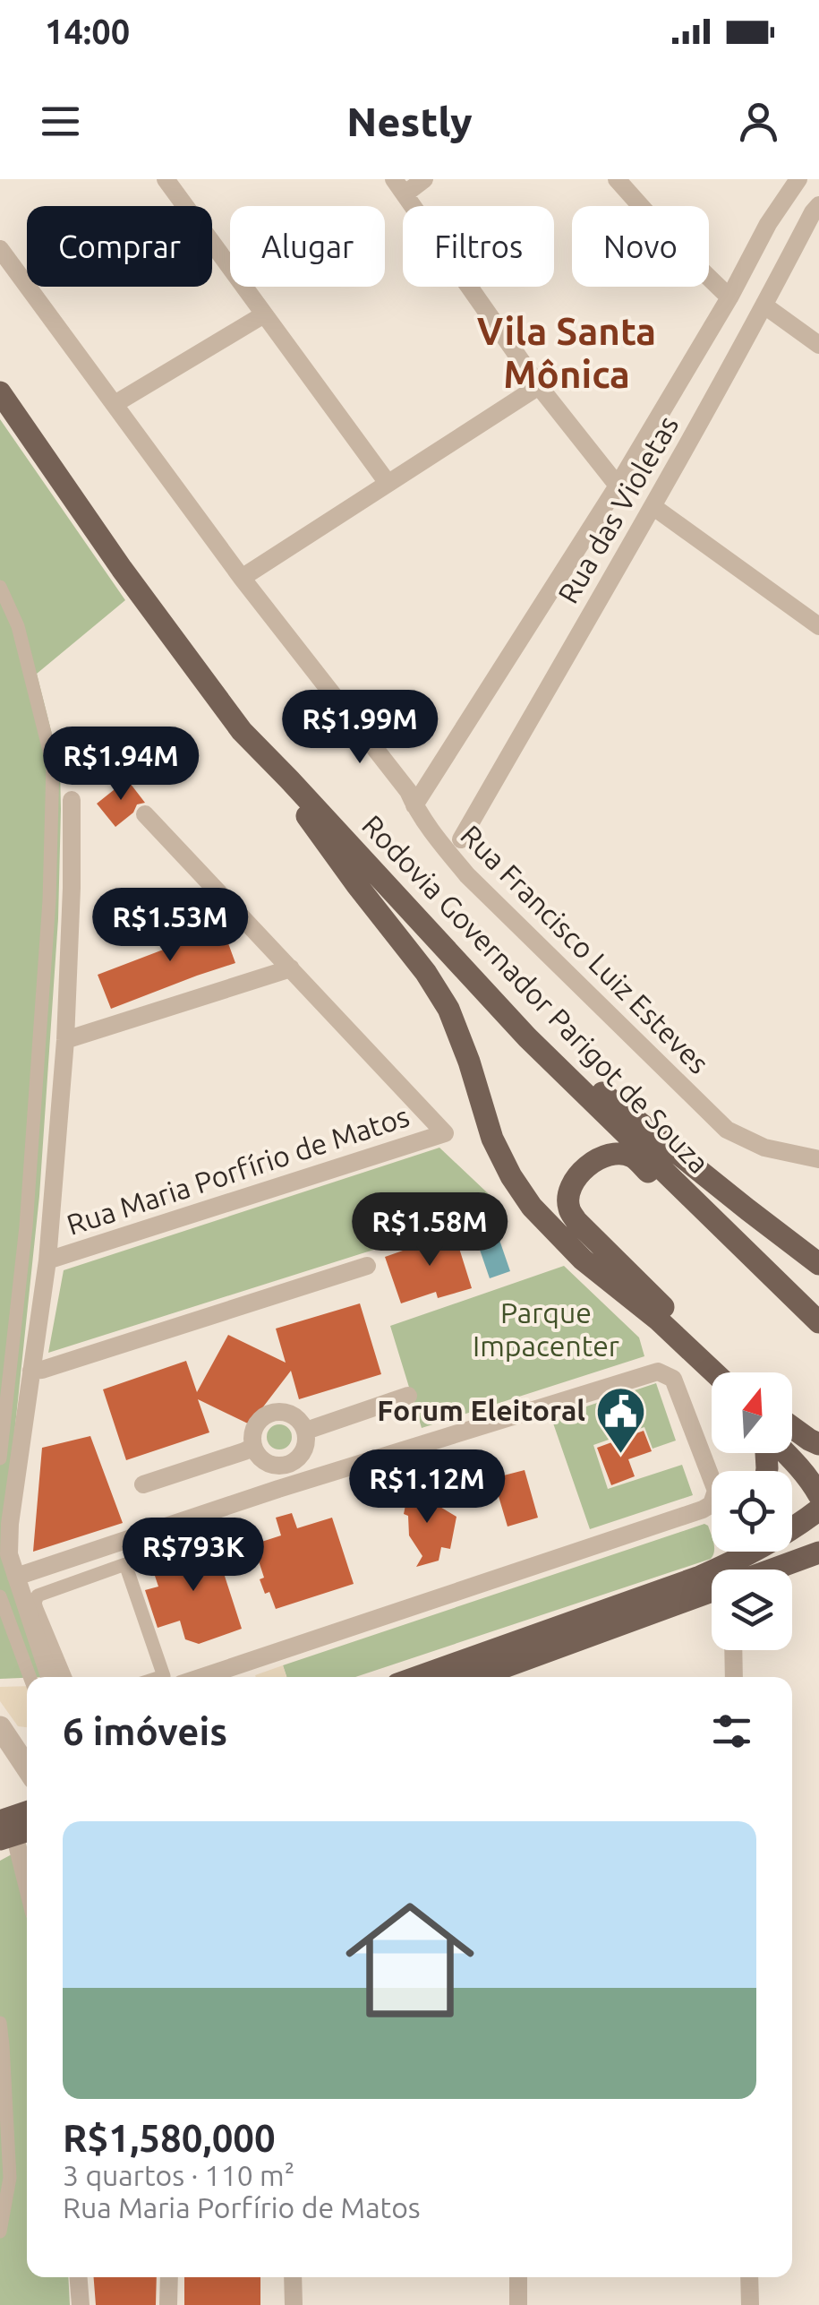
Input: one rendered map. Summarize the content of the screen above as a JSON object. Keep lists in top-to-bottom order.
{
  "streets": {
    "main road": ["Rodovia Governador Parigot de Souza"],
    "street": ["Rua das Violetas", "Rua Francisco Luiz Esteves", "Rua Maria Porfírio de Matos"]
  },
  "districts": ["Vila Santa Mônica"],
  "parks": ["Parque Impacenter"],
  "places": {
    "public building": ["Forum Eleitoral"]
  },
  "north": "top",
  "page": {
    "status": "14:00",
    "header": "Nestly",
    "chip": [
      "Comprar",
      "Alugar",
      "Filtros",
      "Novo"
    ],
    "price": [
      "R$1.99M",
      "R$1.94M",
      "R$1.53M",
      "R$1.58M",
      "R$1.12M",
      "R$793K"
    ],
    "heading": "6 imóveis",
    "list": [
      {
        "name": "R$1,580,000",
        "note": "3 quartos · 110 m² · Rua Maria Porfírio de Matos"
      }
    ]
  }
}
